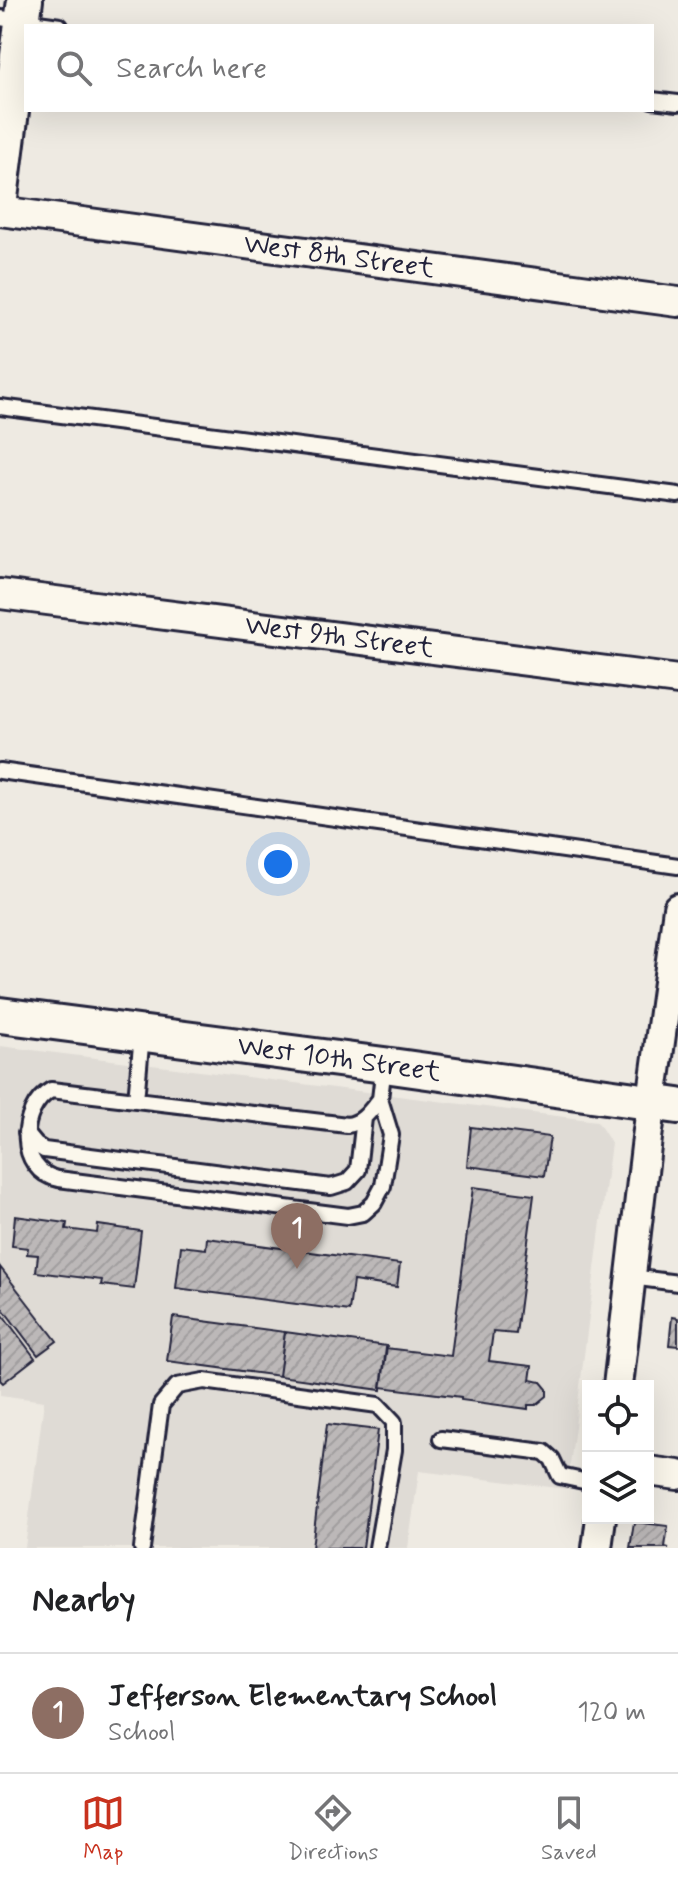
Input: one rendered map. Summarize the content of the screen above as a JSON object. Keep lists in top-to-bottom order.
{
  "streets": {
    "street": ["West 8th Street", "West 9th Street", "West 10th Street"]
  },
  "page": {
    "search": "Search here",
    "pins": "1",
    "heading": "Nearby",
    "list": [
      {
        "mark": "1",
        "name": "Jefferson Elementary School",
        "note": "School",
        "value": "120 m"
      }
    ],
    "nav": ["Map", "Directions", "Saved"]
  }
}
